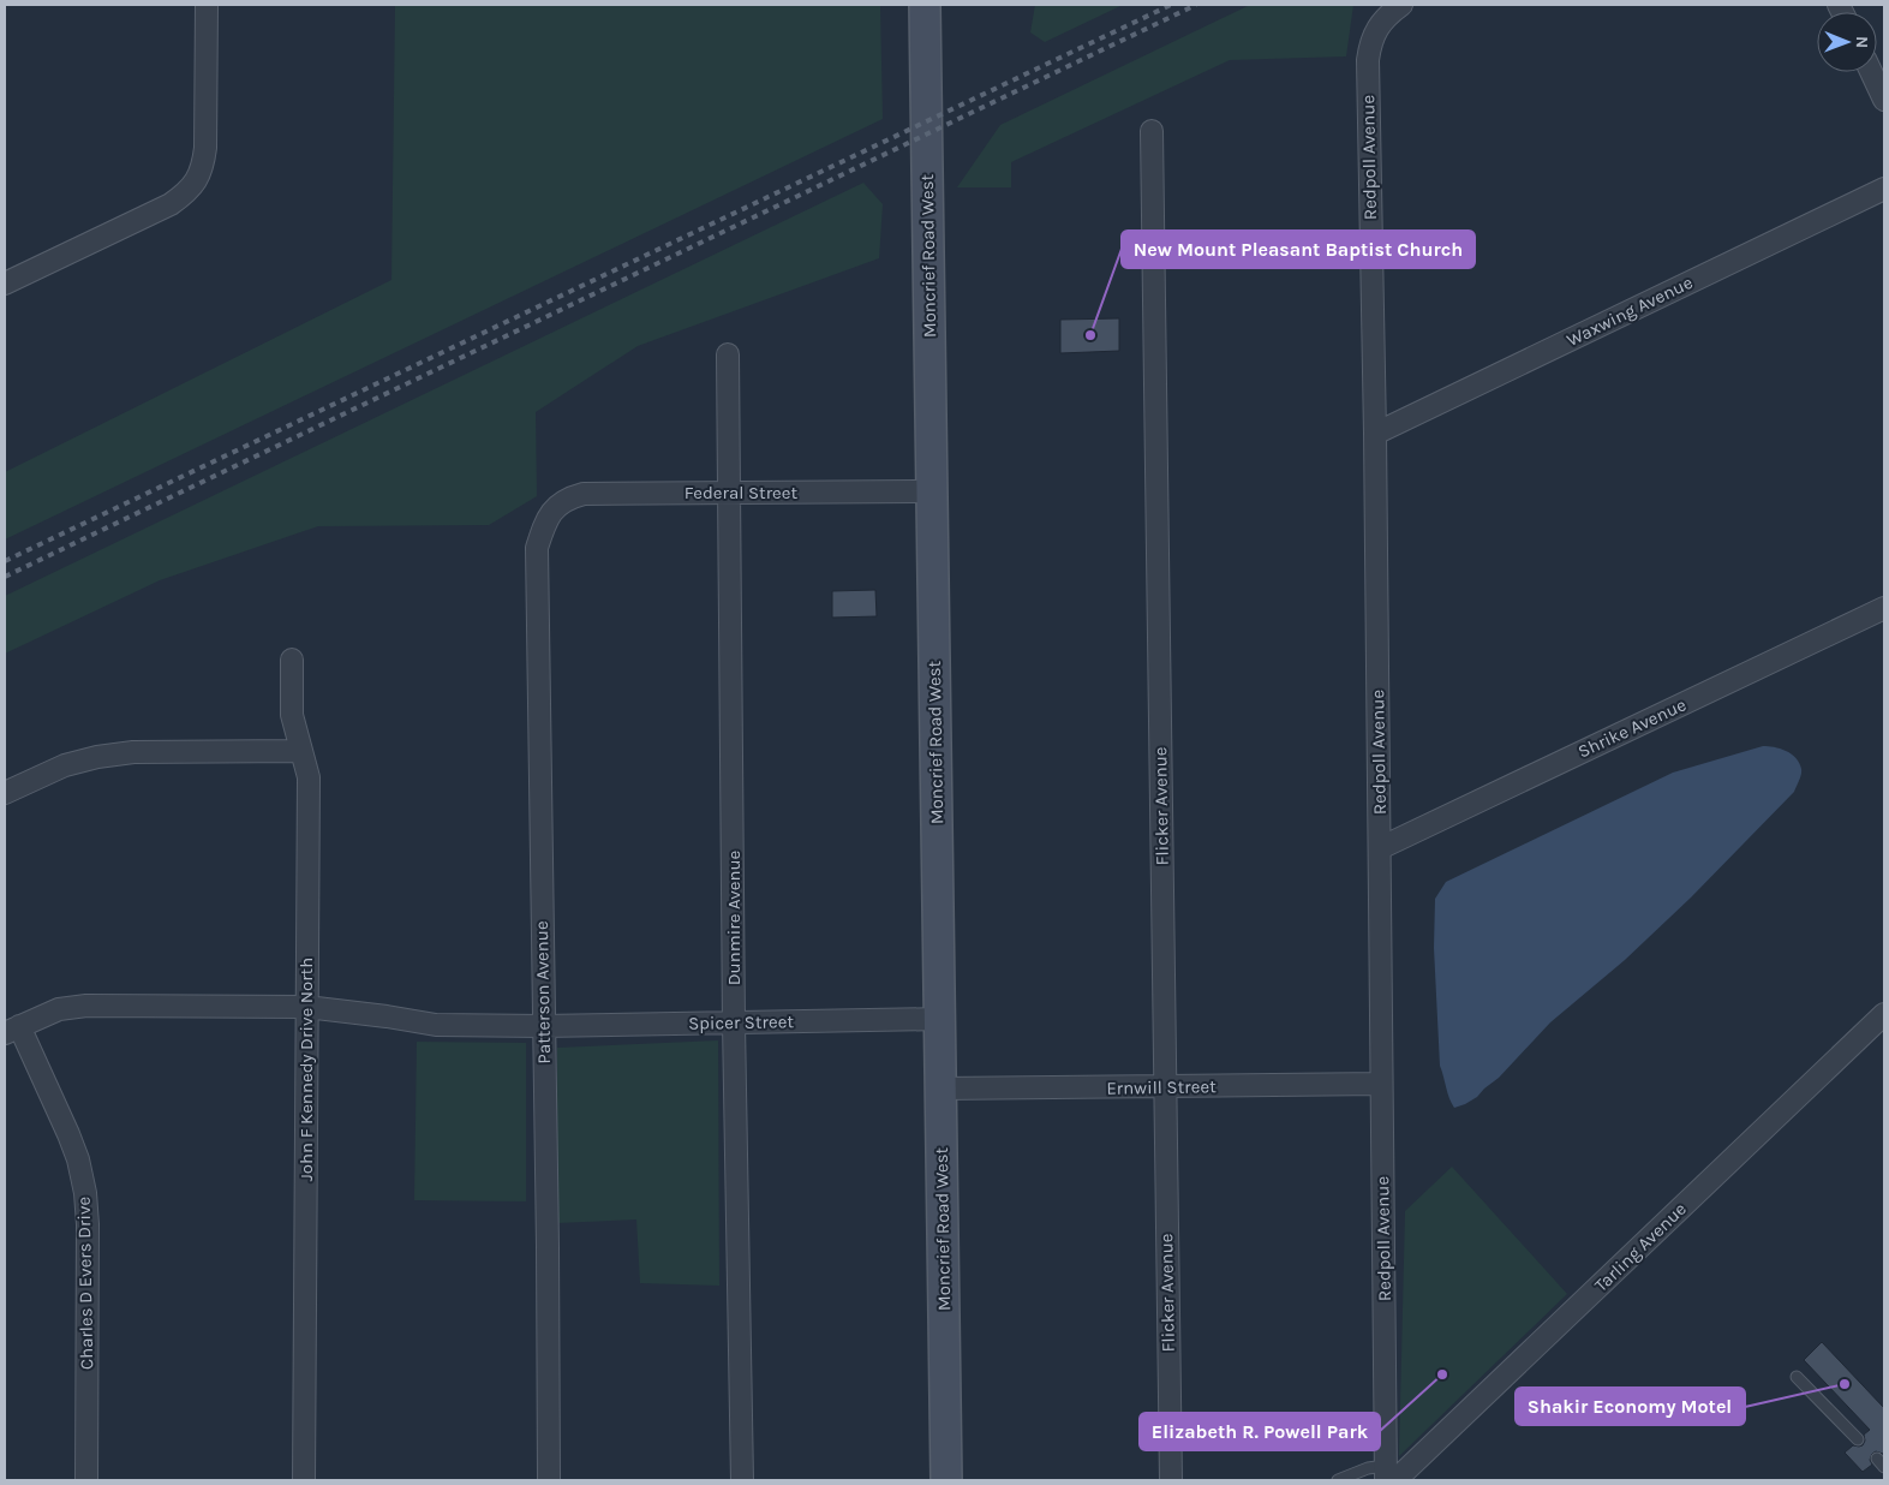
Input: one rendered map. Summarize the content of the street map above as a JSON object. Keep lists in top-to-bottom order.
{
  "streets": {
    "street": [
      "Redpoll Avenue",
      "Moncrief Road West",
      "Waxwing Avenue",
      "Federal Street",
      "Shrike Avenue",
      "Flicker Avenue",
      "Dunmire Avenue",
      "Patterson Avenue",
      "Spicer Street",
      "John F Kennedy Drive North",
      "Ernwill Street",
      "Tarling Avenue",
      "Charles D Evers Drive"
    ]
  },
  "crossings": [
    ["Redpoll Avenue", "Waxwing Avenue"],
    ["Redpoll Avenue", "Shrike Avenue"],
    ["Redpoll Avenue", "Ernwill Street"],
    ["Redpoll Avenue", "Tarling Avenue"],
    ["Moncrief Road West", "Federal Street"],
    ["Moncrief Road West", "Spicer Street"],
    ["Moncrief Road West", "Ernwill Street"],
    ["Federal Street", "Dunmire Avenue"],
    ["Federal Street", "Patterson Avenue"],
    ["Flicker Avenue", "Ernwill Street"],
    ["Dunmire Avenue", "Spicer Street"],
    ["Patterson Avenue", "Spicer Street"],
    ["Spicer Street", "John F Kennedy Drive North"],
    ["Spicer Street", "Charles D Evers Drive"]
  ],
  "places": ["New Mount Pleasant Baptist Church", "Elizabeth R. Powell Park", "Shakir Economy Motel"],
  "north": "right"
}
